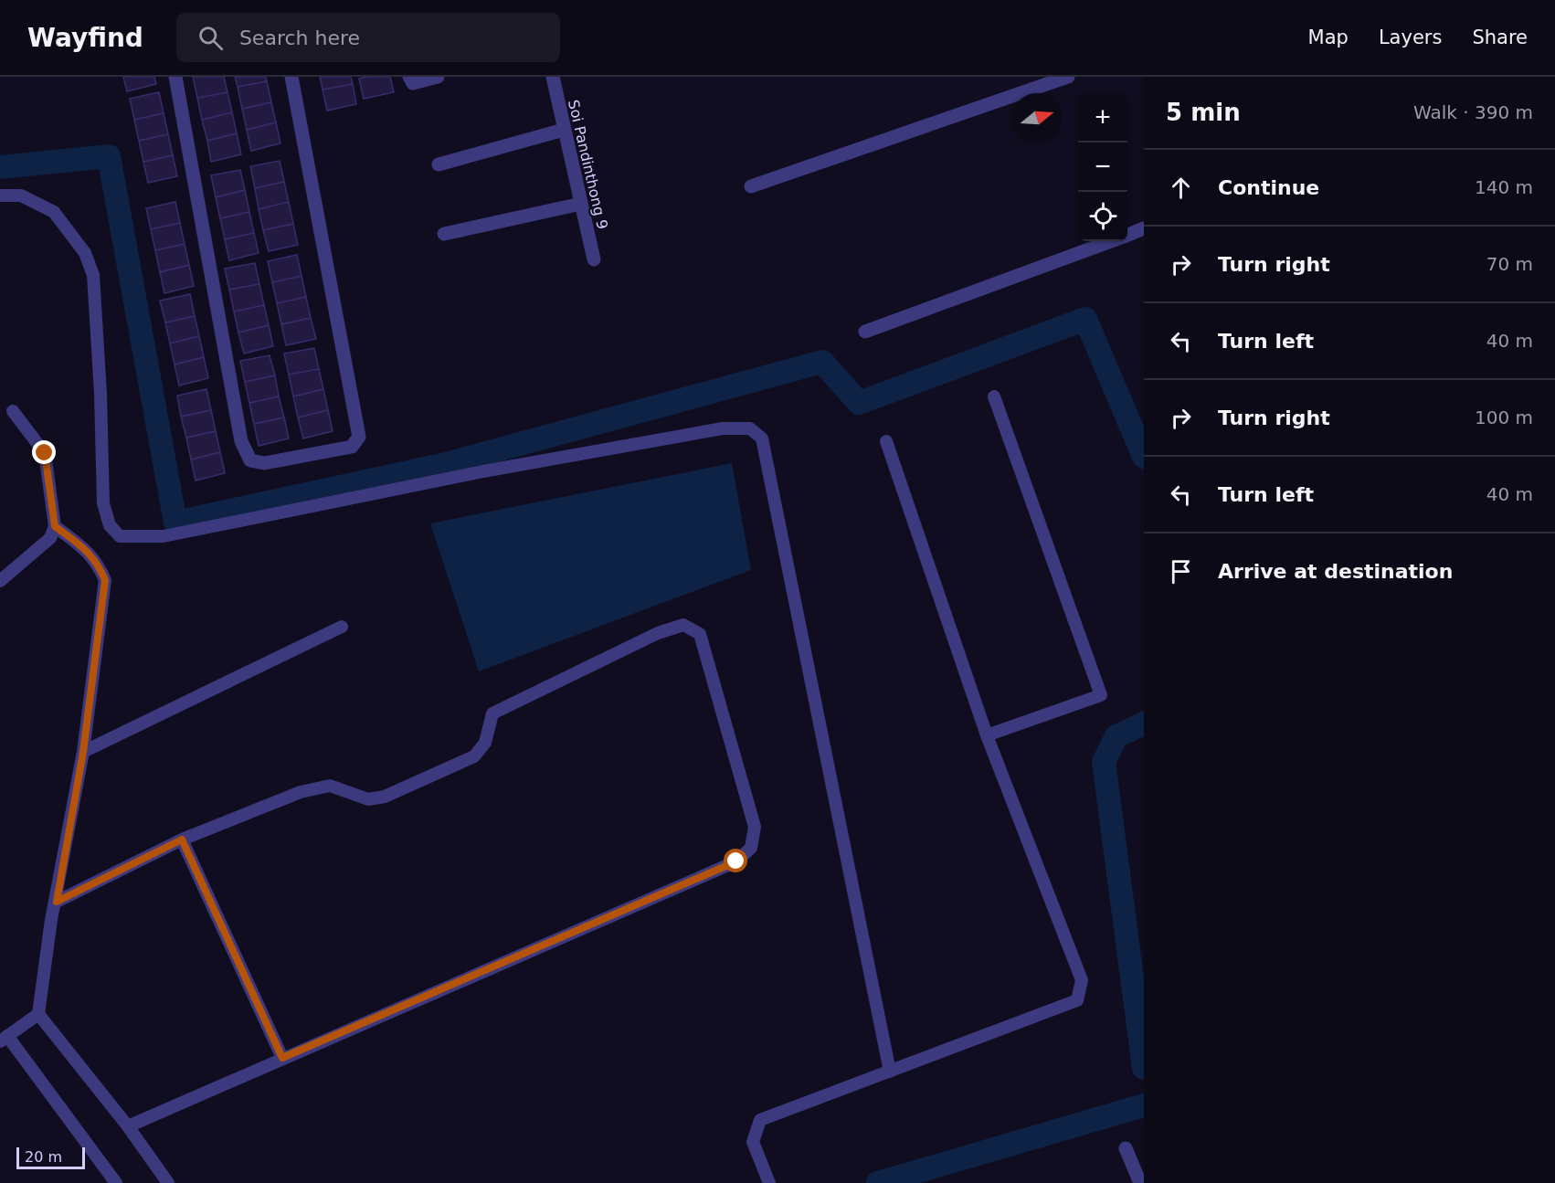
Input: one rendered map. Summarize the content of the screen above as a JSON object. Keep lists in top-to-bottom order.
{
  "streets": {
    "street": ["Soi Pandinthong 9"]
  },
  "scale_bar": "20 m",
  "north": "right",
  "page": {
    "header": "Wayfind",
    "search": "Search here",
    "nav": ["Map", "Layers", "Share"],
    "heading": ["5 min", "Walk · 390 m"],
    "map_buttons": ["+", "−"],
    "list": [
      ["Continue", "140 m"],
      ["Turn right", "70 m"],
      ["Turn left", "40 m"],
      ["Turn right", "100 m"],
      ["Turn left", "40 m"],
      "Arrive at destination"
    ],
    "scale": "20 m"
  }
}
